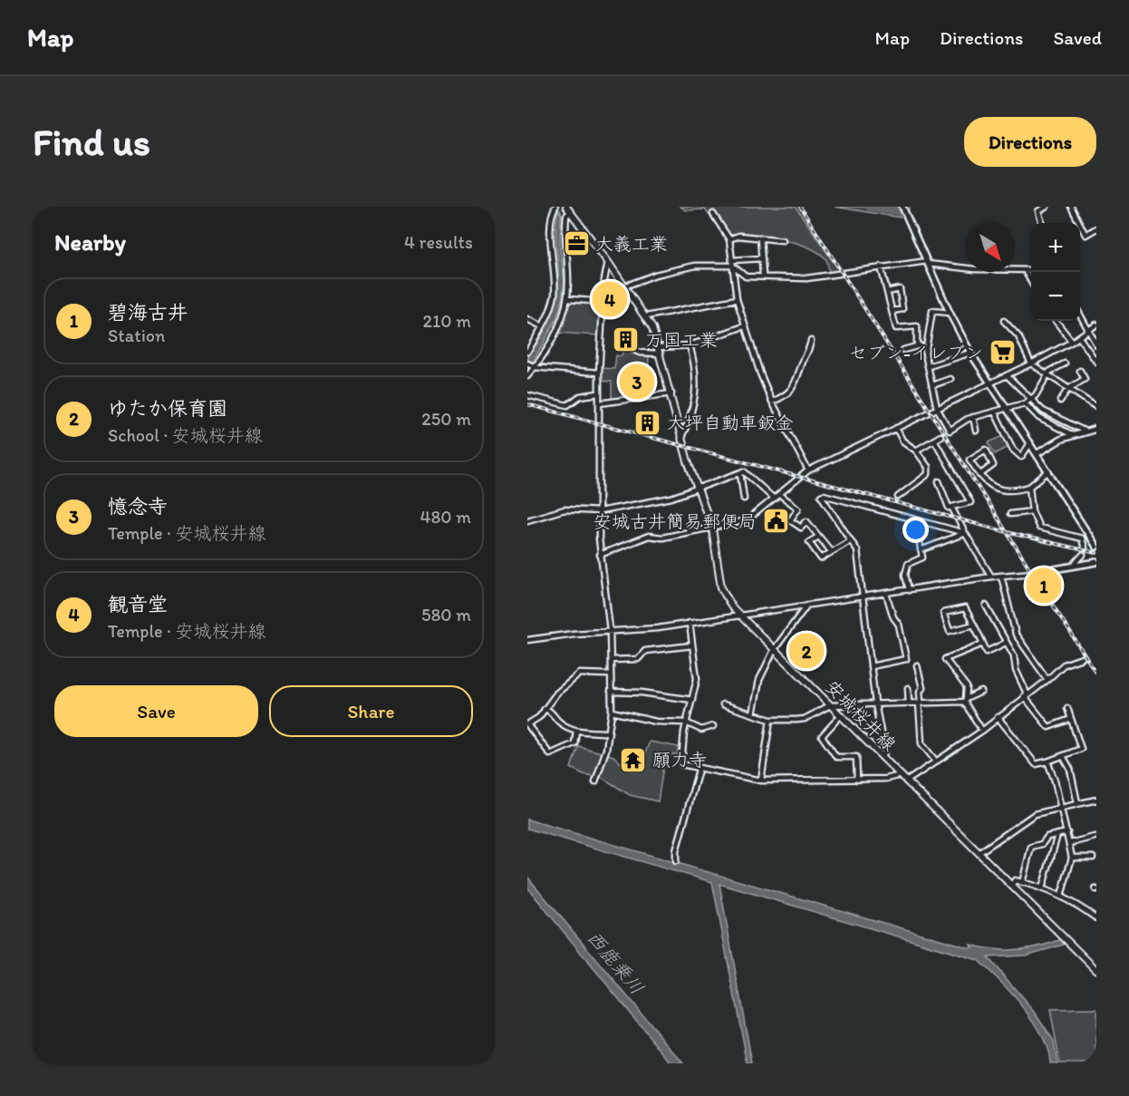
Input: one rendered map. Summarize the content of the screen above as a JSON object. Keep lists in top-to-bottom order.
{
  "streets": {
    "main road": ["安城桜井線"]
  },
  "water": ["西鹿乗川"],
  "places": {
    "office": ["大義工業"],
    "building": ["万国工業", "大坪自動車鈑金"],
    "supermarket": ["セブン-イレブン"],
    "public building": ["安城古井簡易郵便局"],
    "temple": ["願力寺"]
  },
  "north": "bottom right",
  "page": {
    "header": "Map",
    "nav": ["Map", "Directions", "Saved"],
    "buttons": [
      "Directions",
      ["Save", "Share"]
    ],
    "title": "Find us",
    "heading": ["Nearby", "4 results"],
    "map_buttons": ["+", "−"],
    "list": [
      {
        "mark": "1",
        "name": "碧海古井",
        "note": "Station",
        "value": "210 m"
      },
      {
        "mark": "2",
        "name": "ゆたか保育園",
        "note": "School · 安城桜井線",
        "value": "250 m"
      },
      {
        "mark": "3",
        "name": "憶念寺",
        "note": "Temple · 安城桜井線",
        "value": "480 m"
      },
      {
        "mark": "4",
        "name": "観音堂",
        "note": "Temple · 安城桜井線",
        "value": "580 m"
      }
    ],
    "pins": [
      "4",
      "3",
      "1",
      "2"
    ]
  }
}
